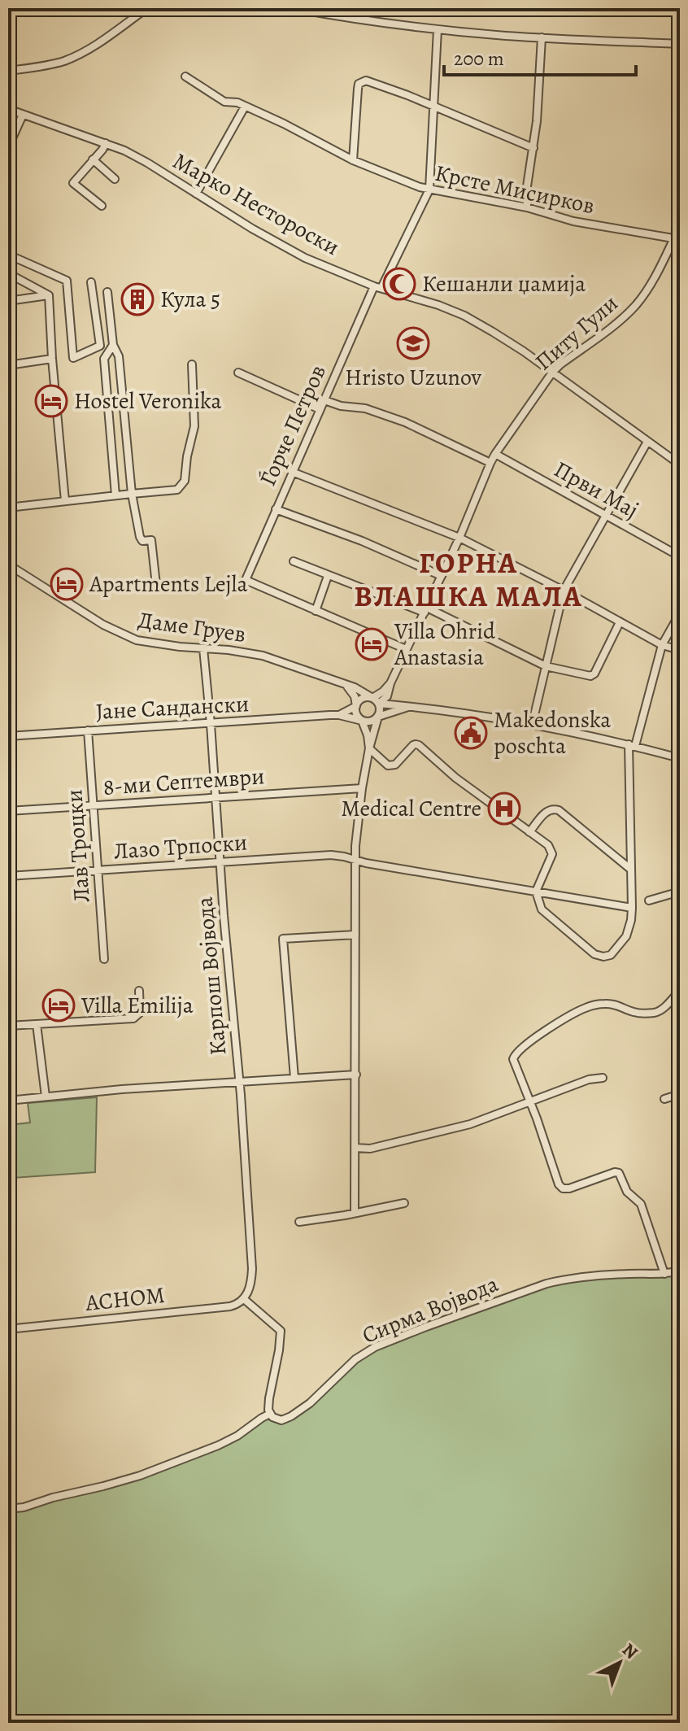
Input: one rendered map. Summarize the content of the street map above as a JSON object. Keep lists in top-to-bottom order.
{
  "streets": {
    "street": [
      "Крсте Мисирков",
      "Марко Нестороски",
      "Питу Гули",
      "Ѓорче Петров",
      "Први Мај",
      "Даме Груев",
      "Јане Сандански",
      "8-ми Септември",
      "Лав Троцки",
      "Лазо Трпоски",
      "Карпош Војвода",
      "АСНОМ",
      "Сирма Војвода"
    ]
  },
  "crossings": [
    ["Крсте Мисирков", "Питу Гули"],
    ["Крсте Мисирков", "Ѓорче Петров"],
    ["Марко Нестороски", "Питу Гули"],
    ["Марко Нестороски", "Ѓорче Петров"],
    ["Питу Гули", "Први Мај"],
    ["Даме Груев", "Јане Сандански"],
    ["Даме Груев", "Карпош Војвода"],
    ["Јане Сандански", "Лав Троцки"],
    ["Јане Сандански", "Карпош Војвода"],
    ["8-ми Септември", "Лав Троцки"],
    ["8-ми Септември", "Карпош Војвода"],
    ["Лав Троцки", "Лазо Трпоски"],
    ["Лазо Трпоски", "Карпош Војвода"],
    ["Карпош Војвода", "АСНОМ"]
  ],
  "districts": ["ГОРНА ВЛАШКА МАЛА"],
  "places": {
    "mosque": ["Кешанли џамија"],
    "building": ["Кула 5"],
    "school or university": ["Hristo Uzunov"],
    "hotel": [
      "Hostel Veronika",
      "Apartments Lejla",
      "Villa Ohrid Anastasia",
      "Villa Emilija"
    ],
    "public building": ["Makedonska poschta"],
    "hospital": ["Medical Centre"]
  },
  "scale_bar": "200 m",
  "north": "top right"
}
